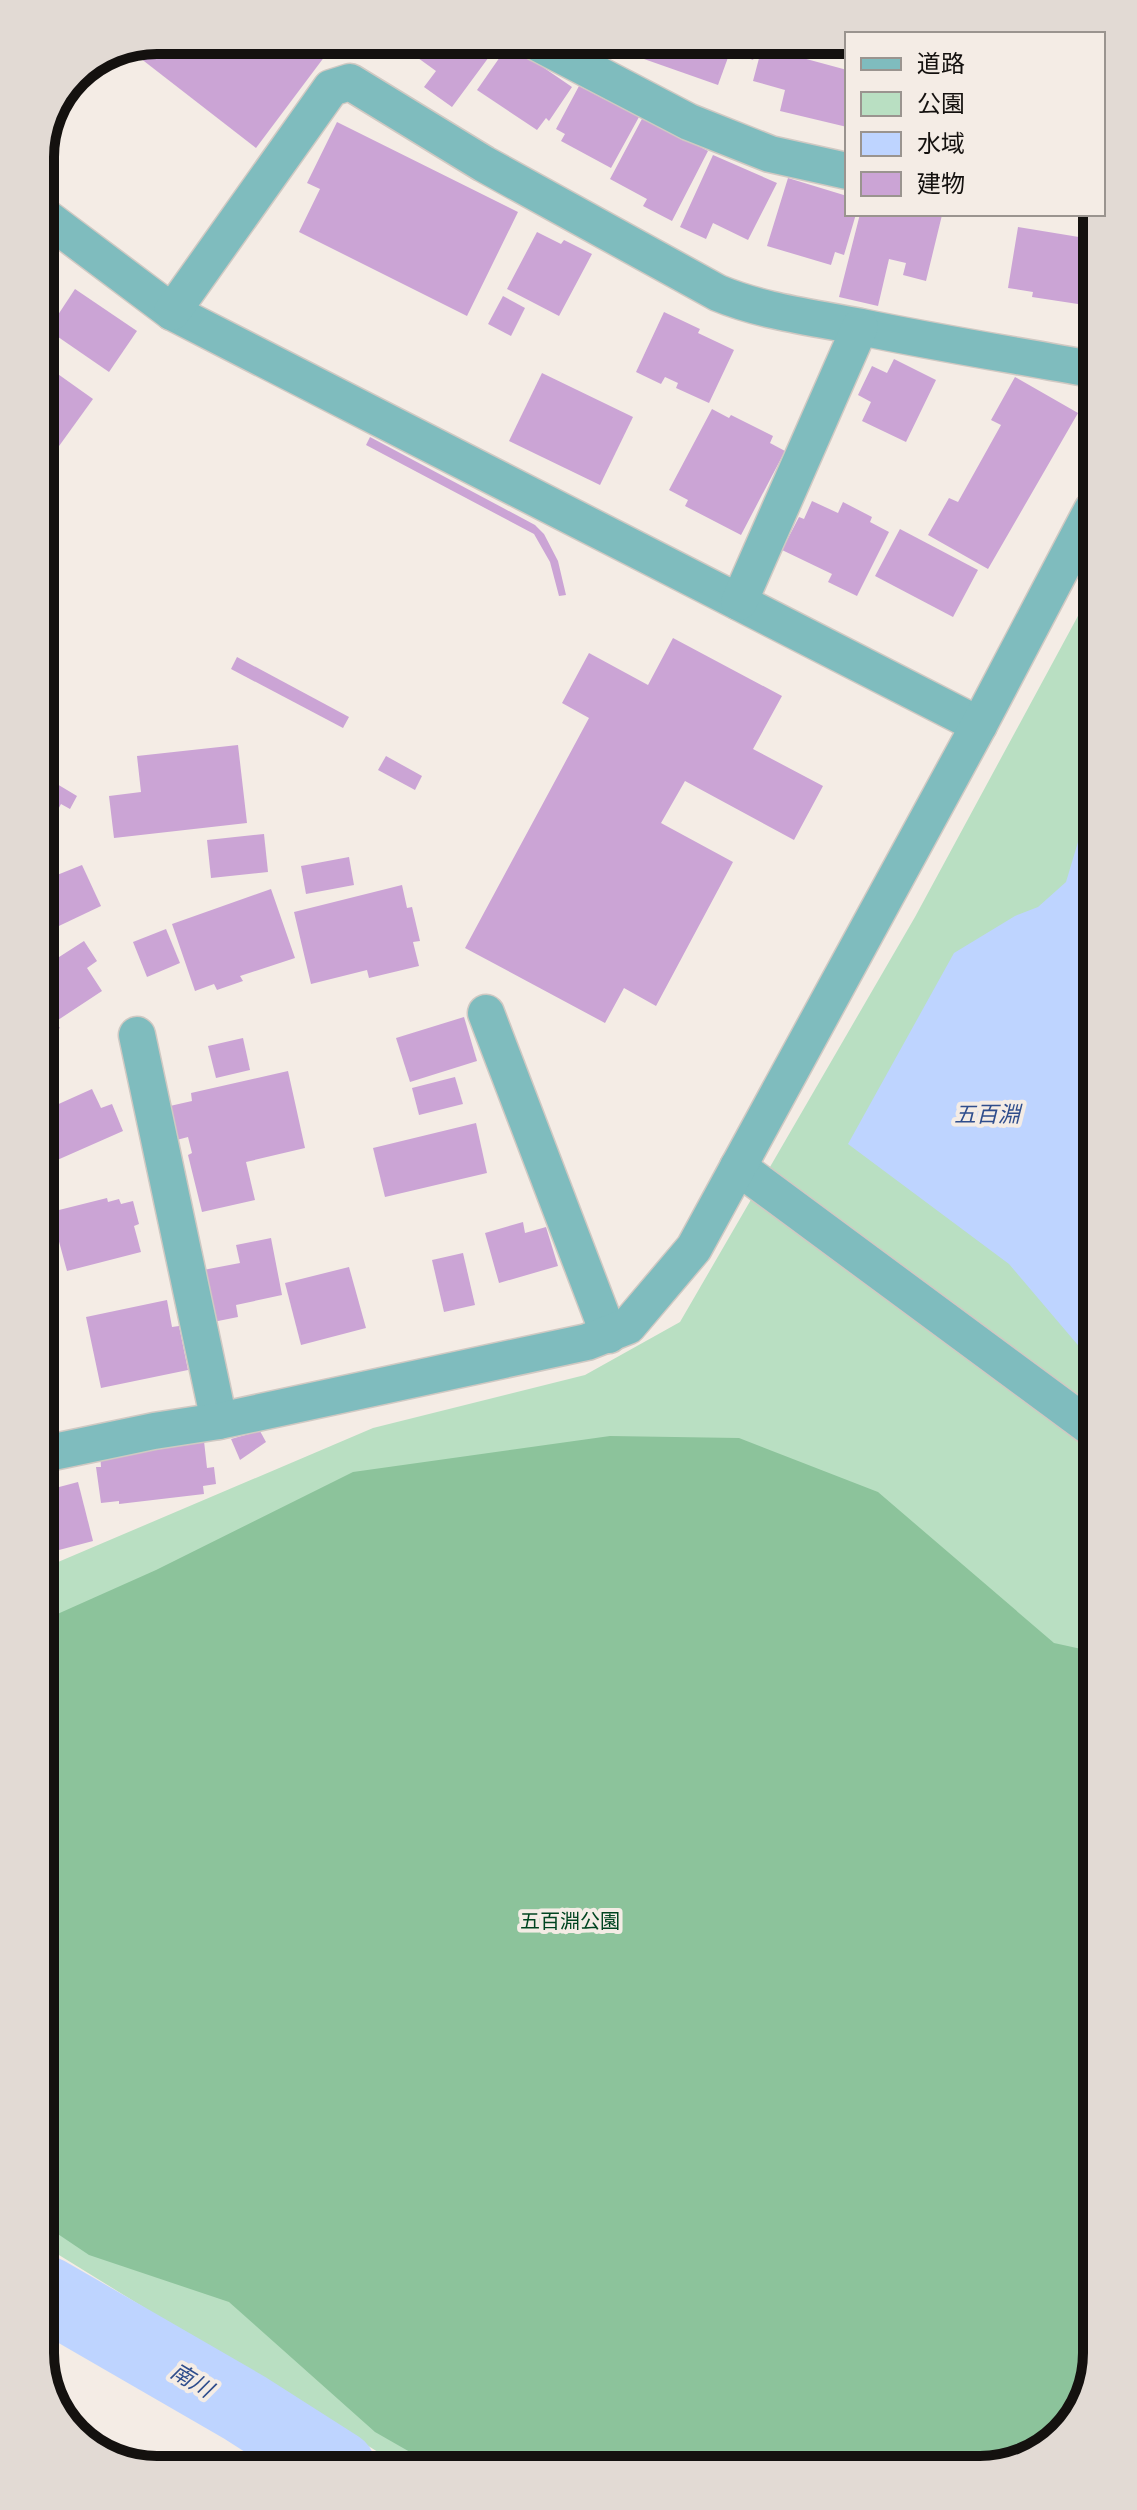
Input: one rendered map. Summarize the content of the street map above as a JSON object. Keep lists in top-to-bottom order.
{
  "water": ["五百淵", "南川"],
  "parks": ["五百淵公園"],
  "legend": [
    "道路",
    "公園",
    "水域",
    "建物"
  ]
}
